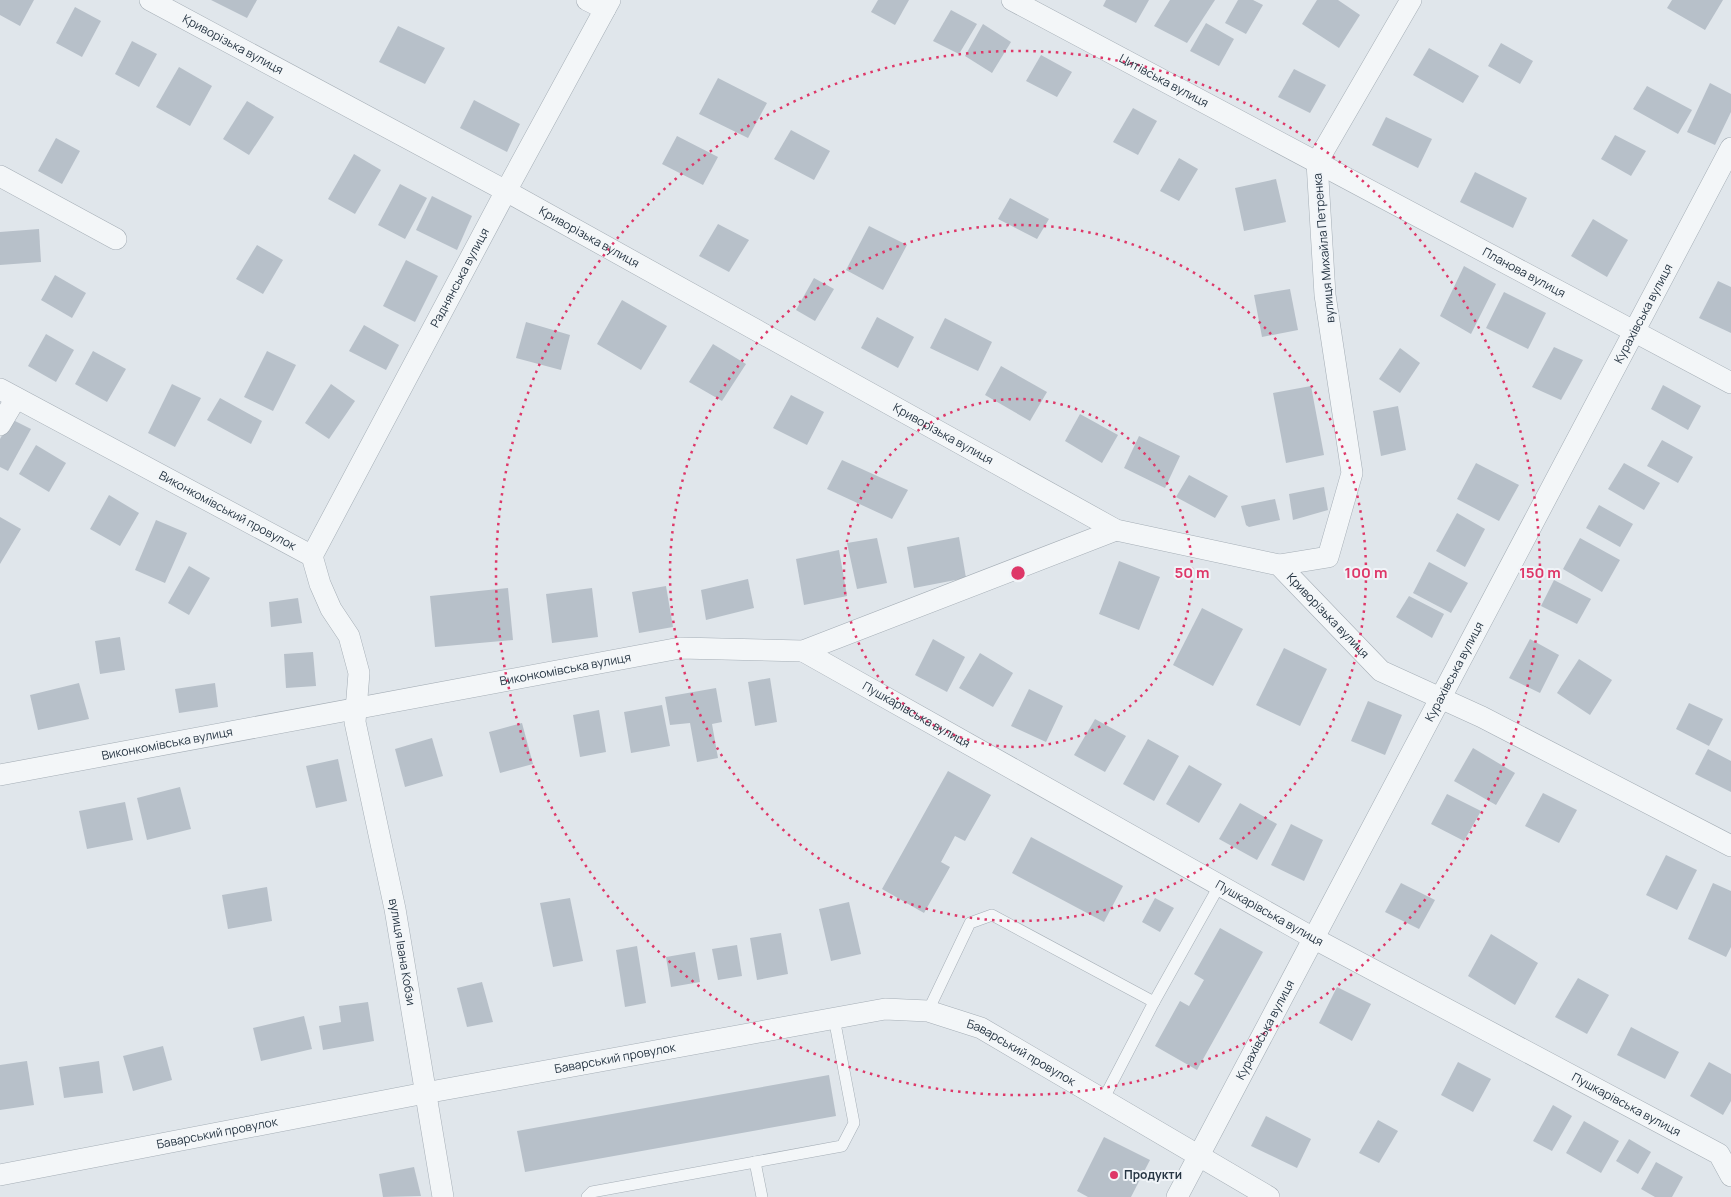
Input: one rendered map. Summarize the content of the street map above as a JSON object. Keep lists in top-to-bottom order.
{
  "streets": {
    "street": [
      "Криворізька вулиця",
      "Цитівська вулиця",
      "вулиця Михайла Петренка",
      "Планова вулиця",
      "Раднянська вулиця",
      "Курахівська вулиця",
      "Виконкомівський провулок",
      "Виконкомівська вулиця",
      "Пушкарівська вулиця",
      "вулиця Івана Кобзи",
      "Баварський провулок"
    ]
  },
  "crossings": [
    ["Криворізька вулиця", "вулиця Михайла Петренка"],
    ["Криворізька вулиця", "Раднянська вулиця"],
    ["Криворізька вулиця", "Курахівська вулиця"],
    ["Криворізька вулиця", "Виконкомівська вулиця"],
    ["Цитівська вулиця", "вулиця Михайла Петренка"],
    ["Цитівська вулиця", "Планова вулиця"],
    ["вулиця Михайла Петренка", "Планова вулиця"],
    ["Планова вулиця", "Курахівська вулиця"],
    ["Раднянська вулиця", "Виконкомівський провулок"],
    ["Курахівська вулиця", "Пушкарівська вулиця"],
    ["Курахівська вулиця", "Баварський провулок"],
    ["Виконкомівська вулиця", "Пушкарівська вулиця"],
    ["Виконкомівська вулиця", "вулиця Івана Кобзи"],
    ["вулиця Івана Кобзи", "Баварський провулок"]
  ],
  "places": ["Продукти"],
  "rings": ["50 m", "100 m", "150 m"]
}
